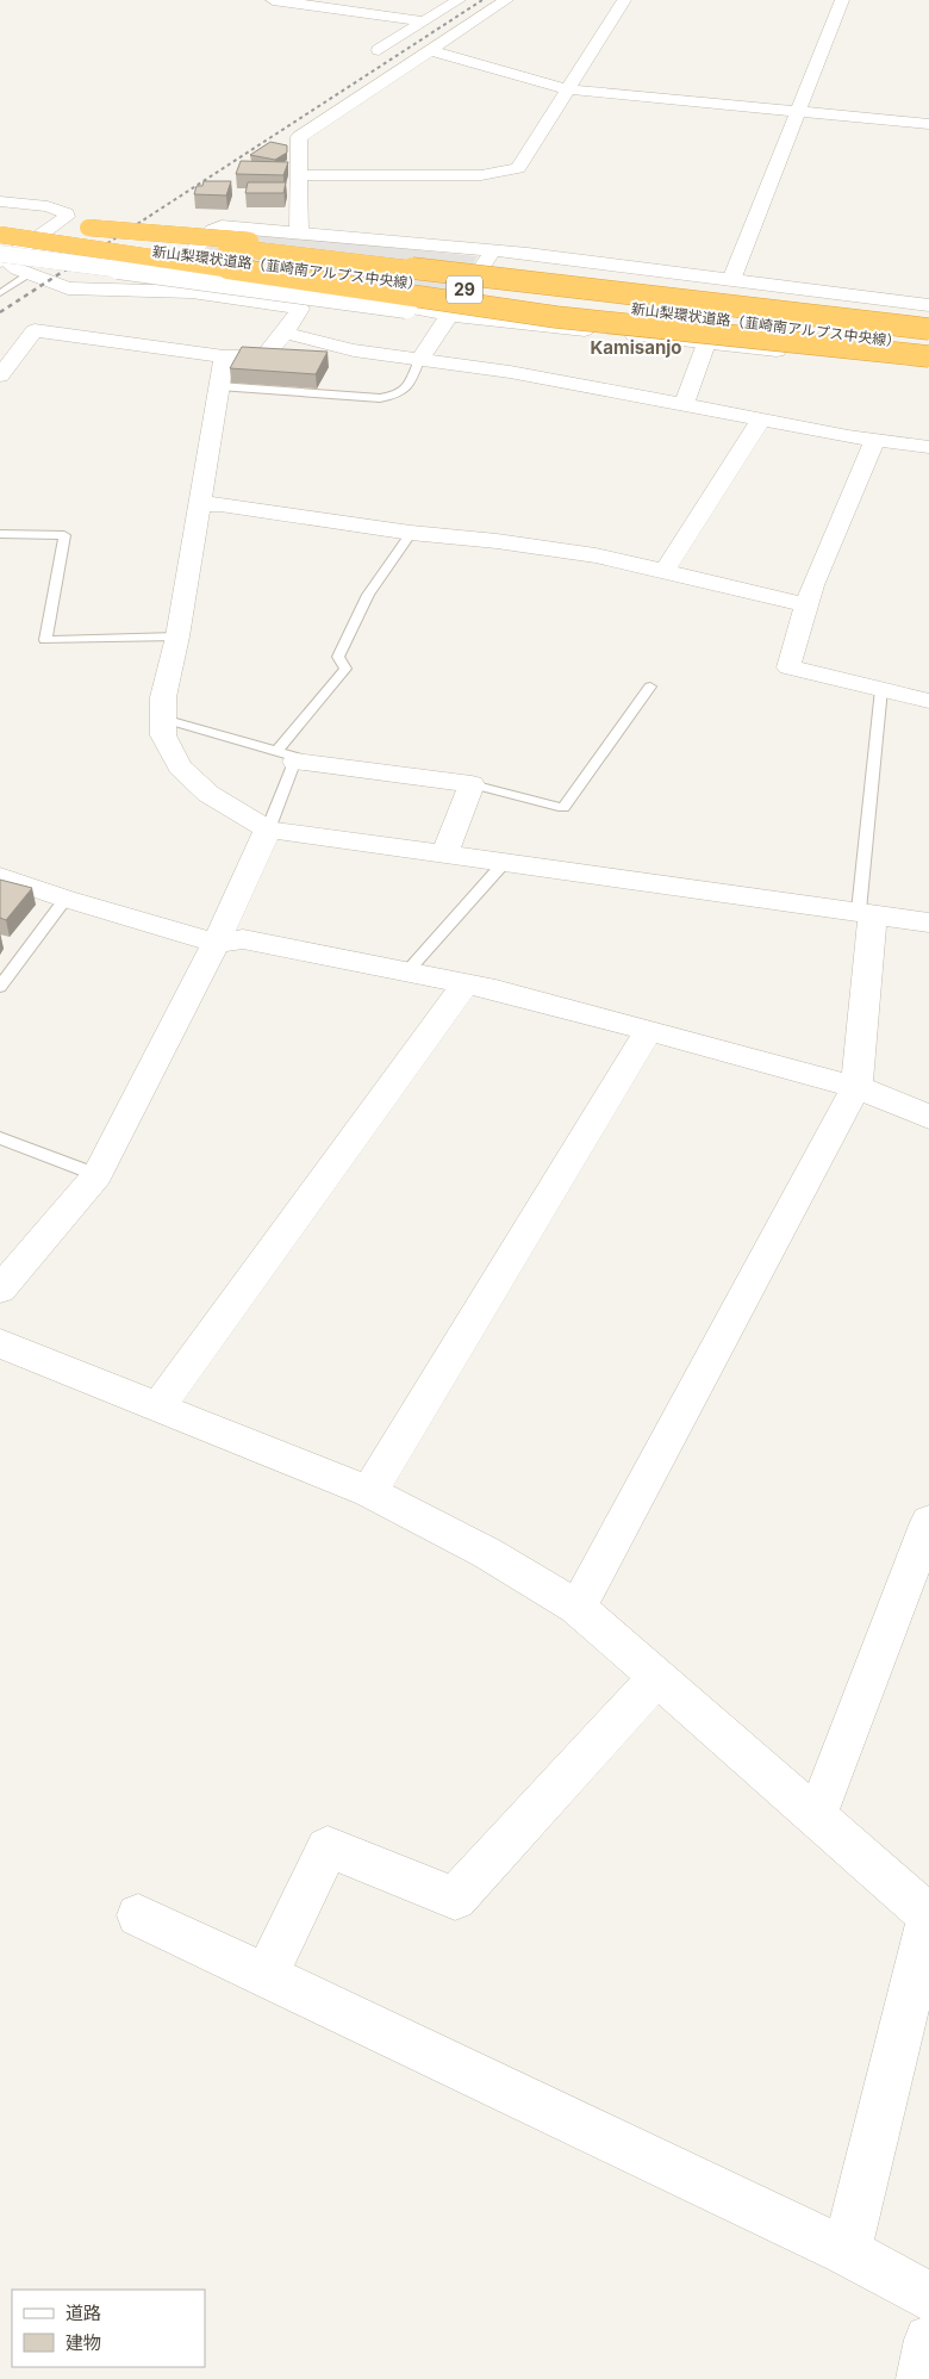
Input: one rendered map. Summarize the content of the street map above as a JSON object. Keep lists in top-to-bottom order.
{
  "streets": {
    "highway": ["新山梨環状道路（韮崎南アルプス中央線）", "29"]
  },
  "districts": ["Kamisanjo"],
  "legend": ["道路", "建物"]
}
